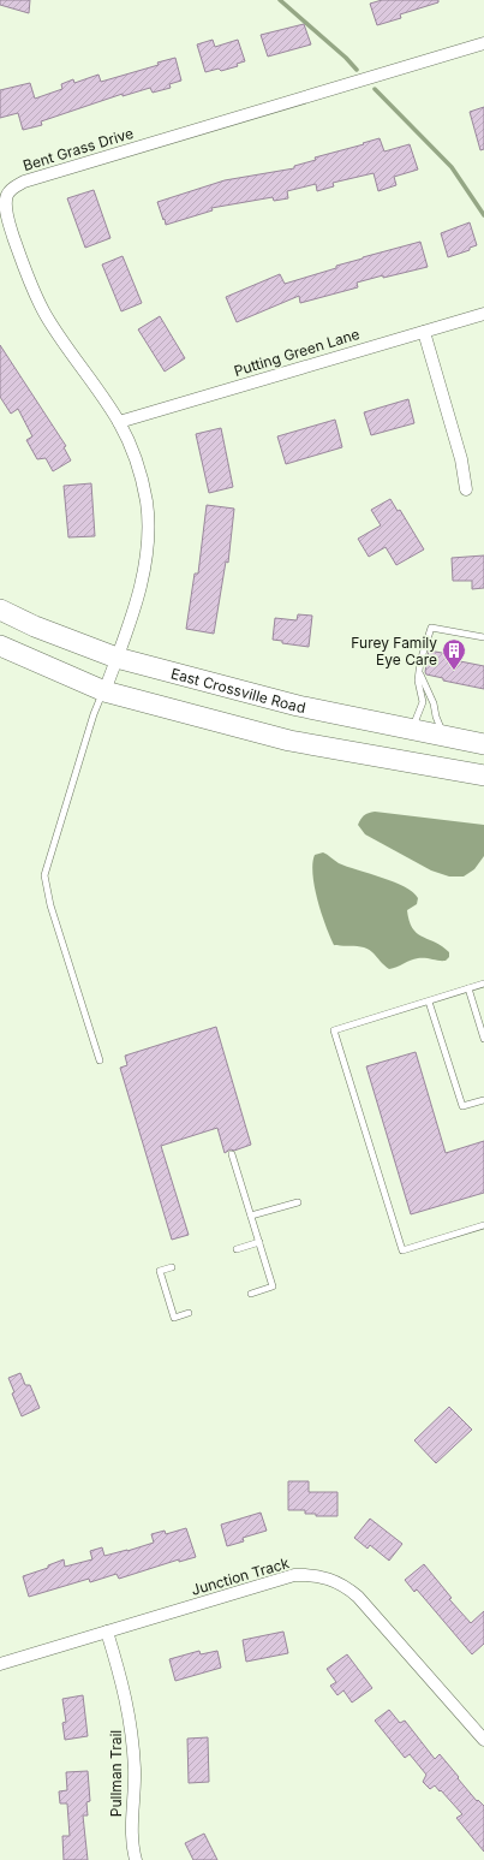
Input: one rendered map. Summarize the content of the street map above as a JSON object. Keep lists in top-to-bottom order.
{
  "streets": {
    "main road": ["East Crossville Road"],
    "street": [
      "Bent Grass Drive",
      "Putting Green Lane",
      "Junction Track",
      "Pullman Trail"
    ]
  },
  "crossings": [
    ["Bent Grass Drive", "Putting Green Lane"],
    ["Bent Grass Drive", "East Crossville Road"],
    ["Junction Track", "Pullman Trail"]
  ],
  "places": {
    "building": ["Furey Family Eye Care"]
  }
}
